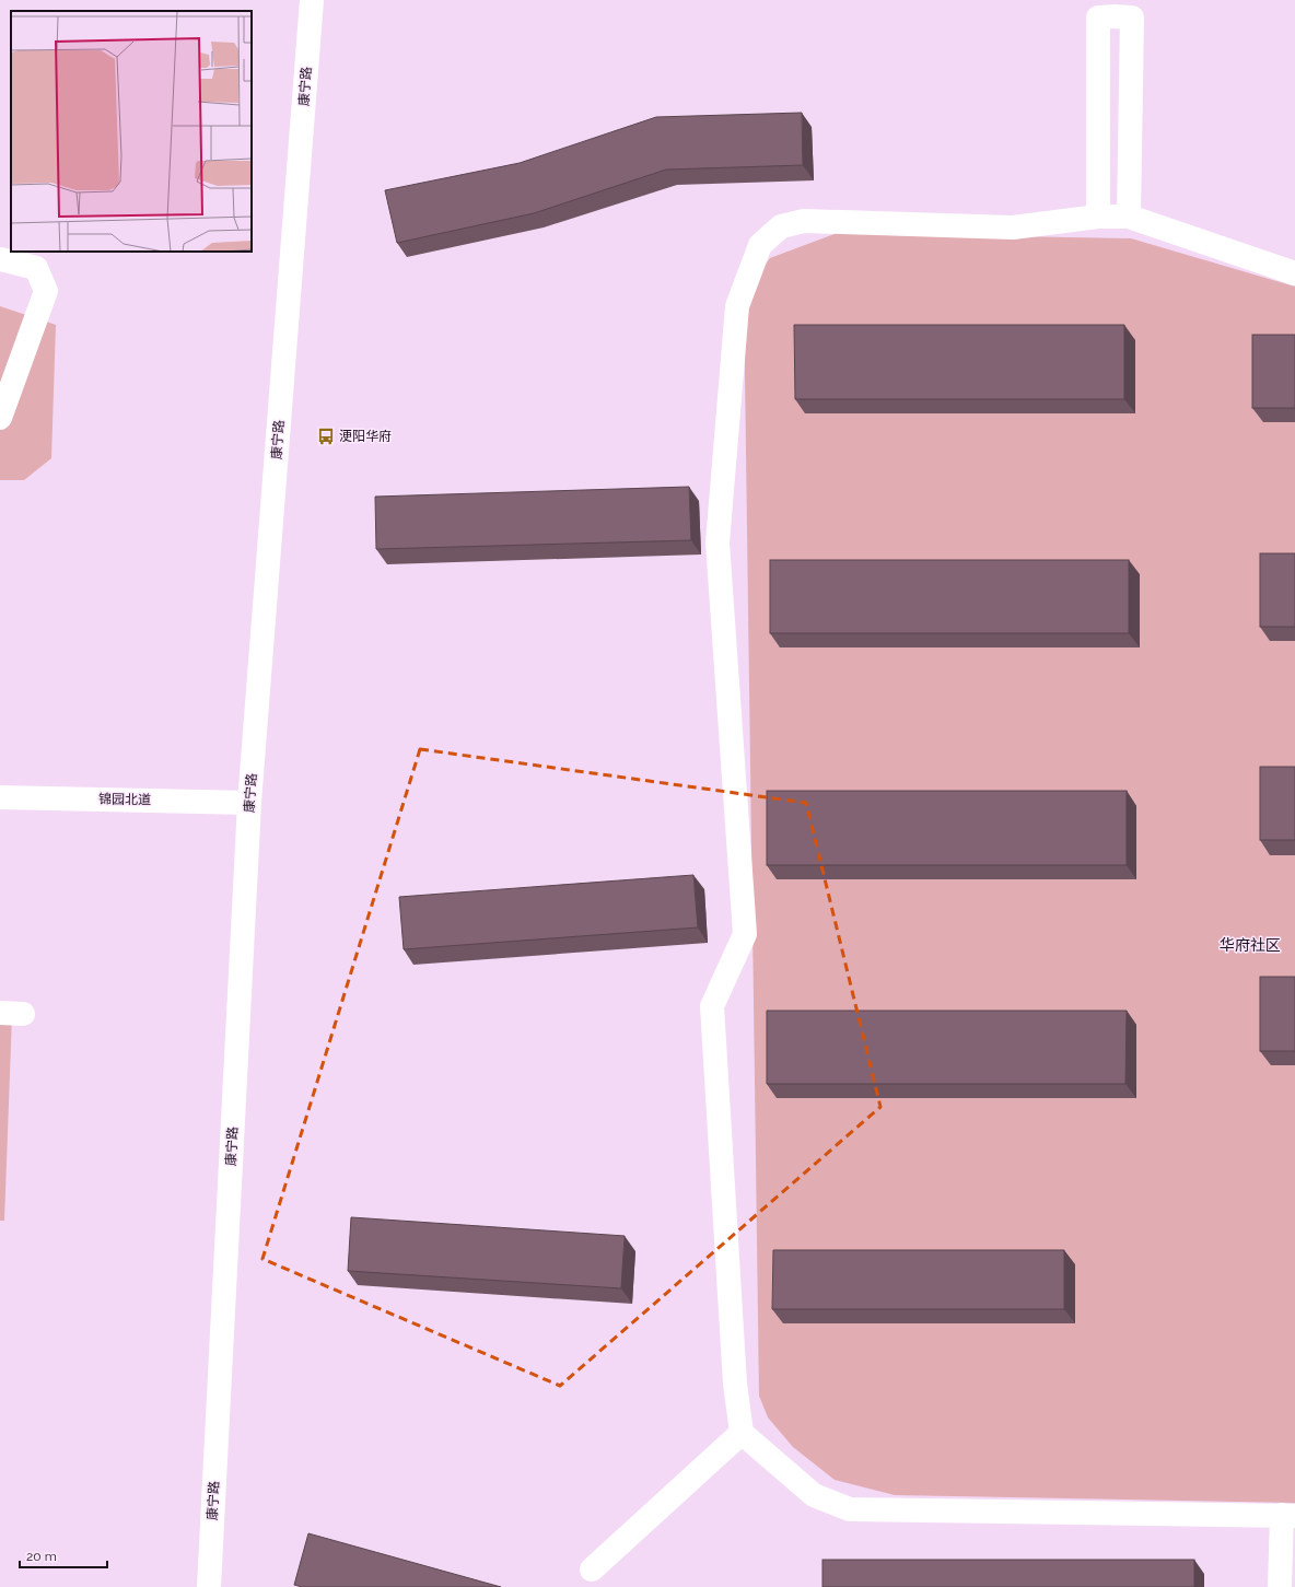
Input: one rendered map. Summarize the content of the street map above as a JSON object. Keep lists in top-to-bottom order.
{
  "streets": {
    "main road": ["康宁路", "锦园北道"]
  },
  "crossings": [
    ["康宁路", "锦园北道"]
  ],
  "districts": ["华府社区"],
  "places": {
    "bus stop": ["浭阳华府"]
  },
  "scale_bar": "20 m"
}
